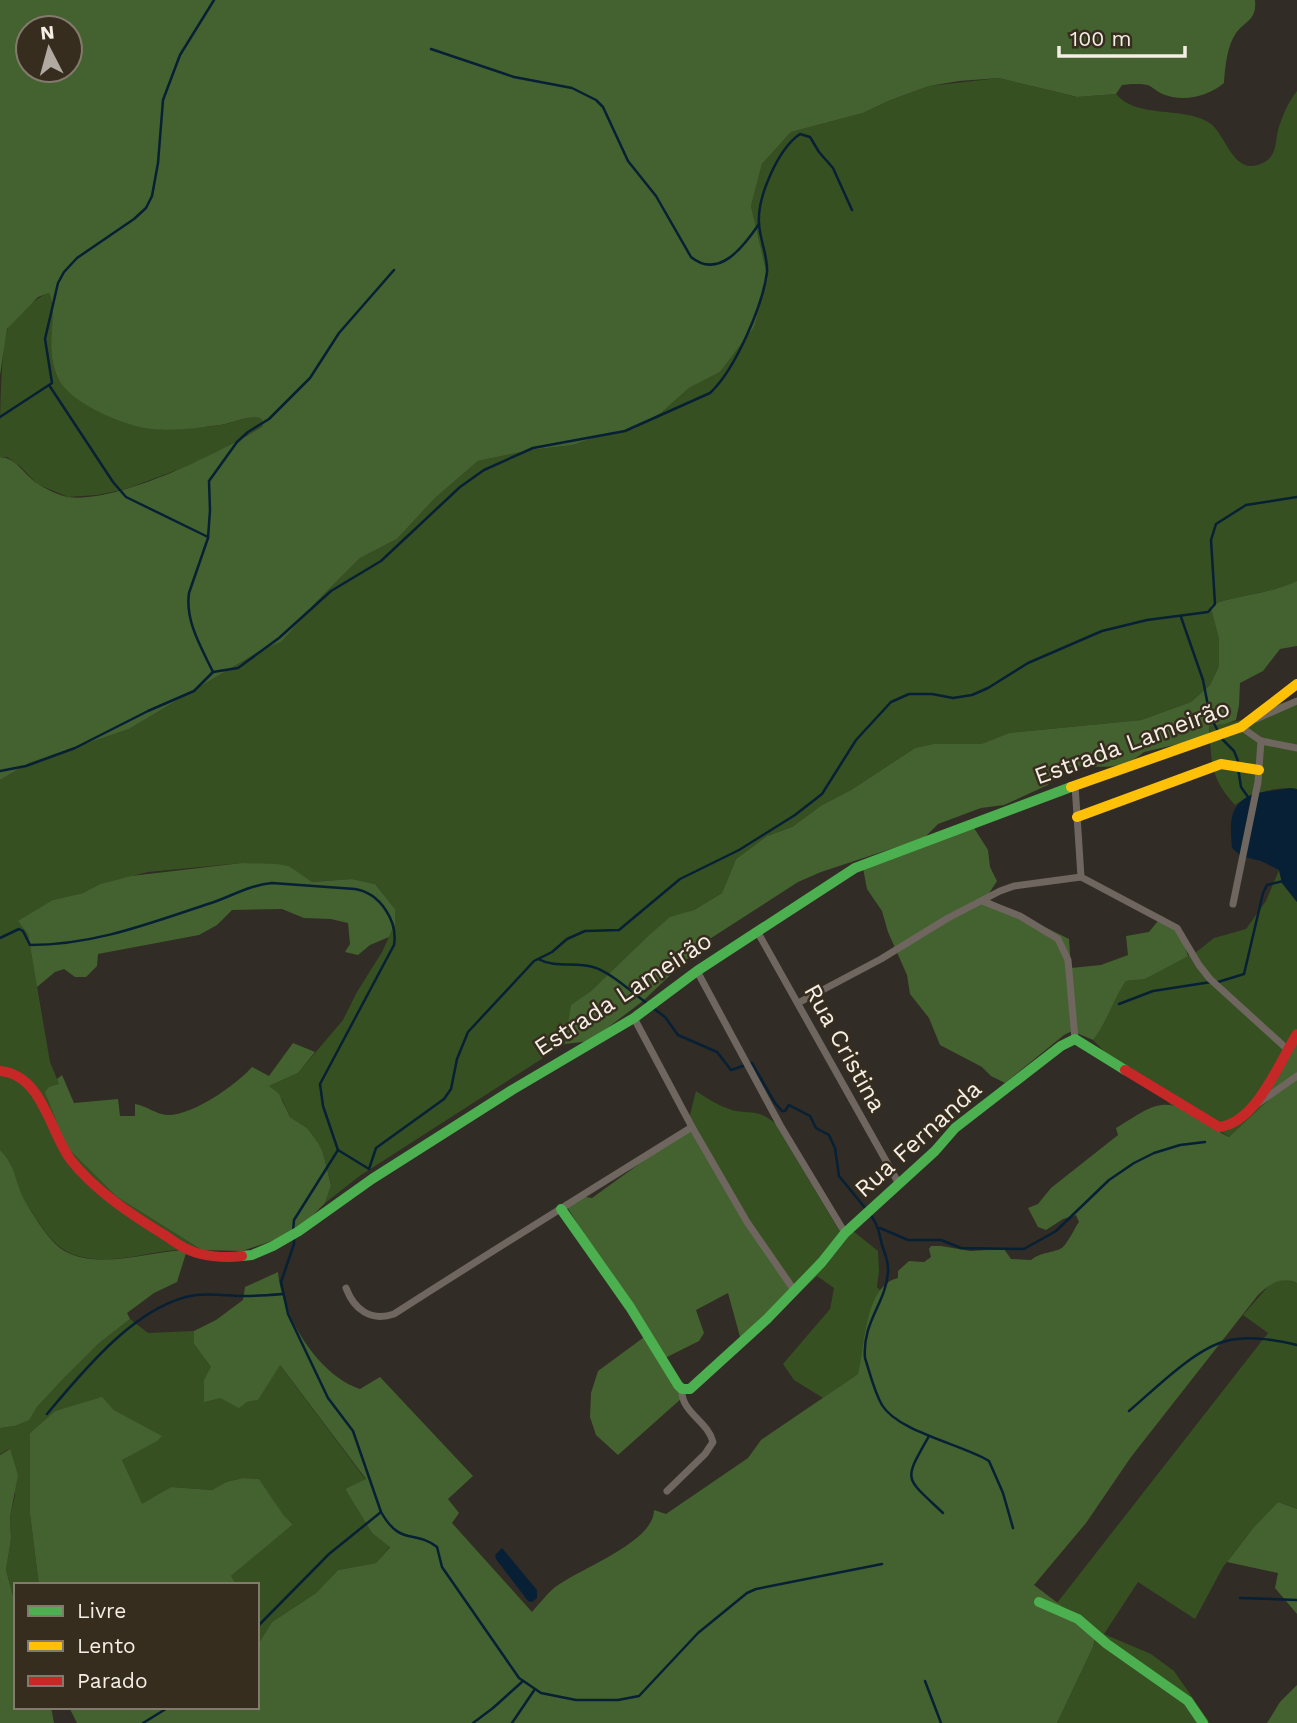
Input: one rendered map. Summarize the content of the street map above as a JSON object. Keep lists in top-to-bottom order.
{
  "streets": {
    "street": ["Estrada Lameirão", "Rua Cristina", "Rua Fernanda"]
  },
  "crossings": [
    ["Estrada Lameirão", "Rua Cristina"],
    ["Rua Cristina", "Rua Fernanda"]
  ],
  "legend": ["Livre", "Lento", "Parado"],
  "scale_bar": "100 m",
  "north": "top"
}
